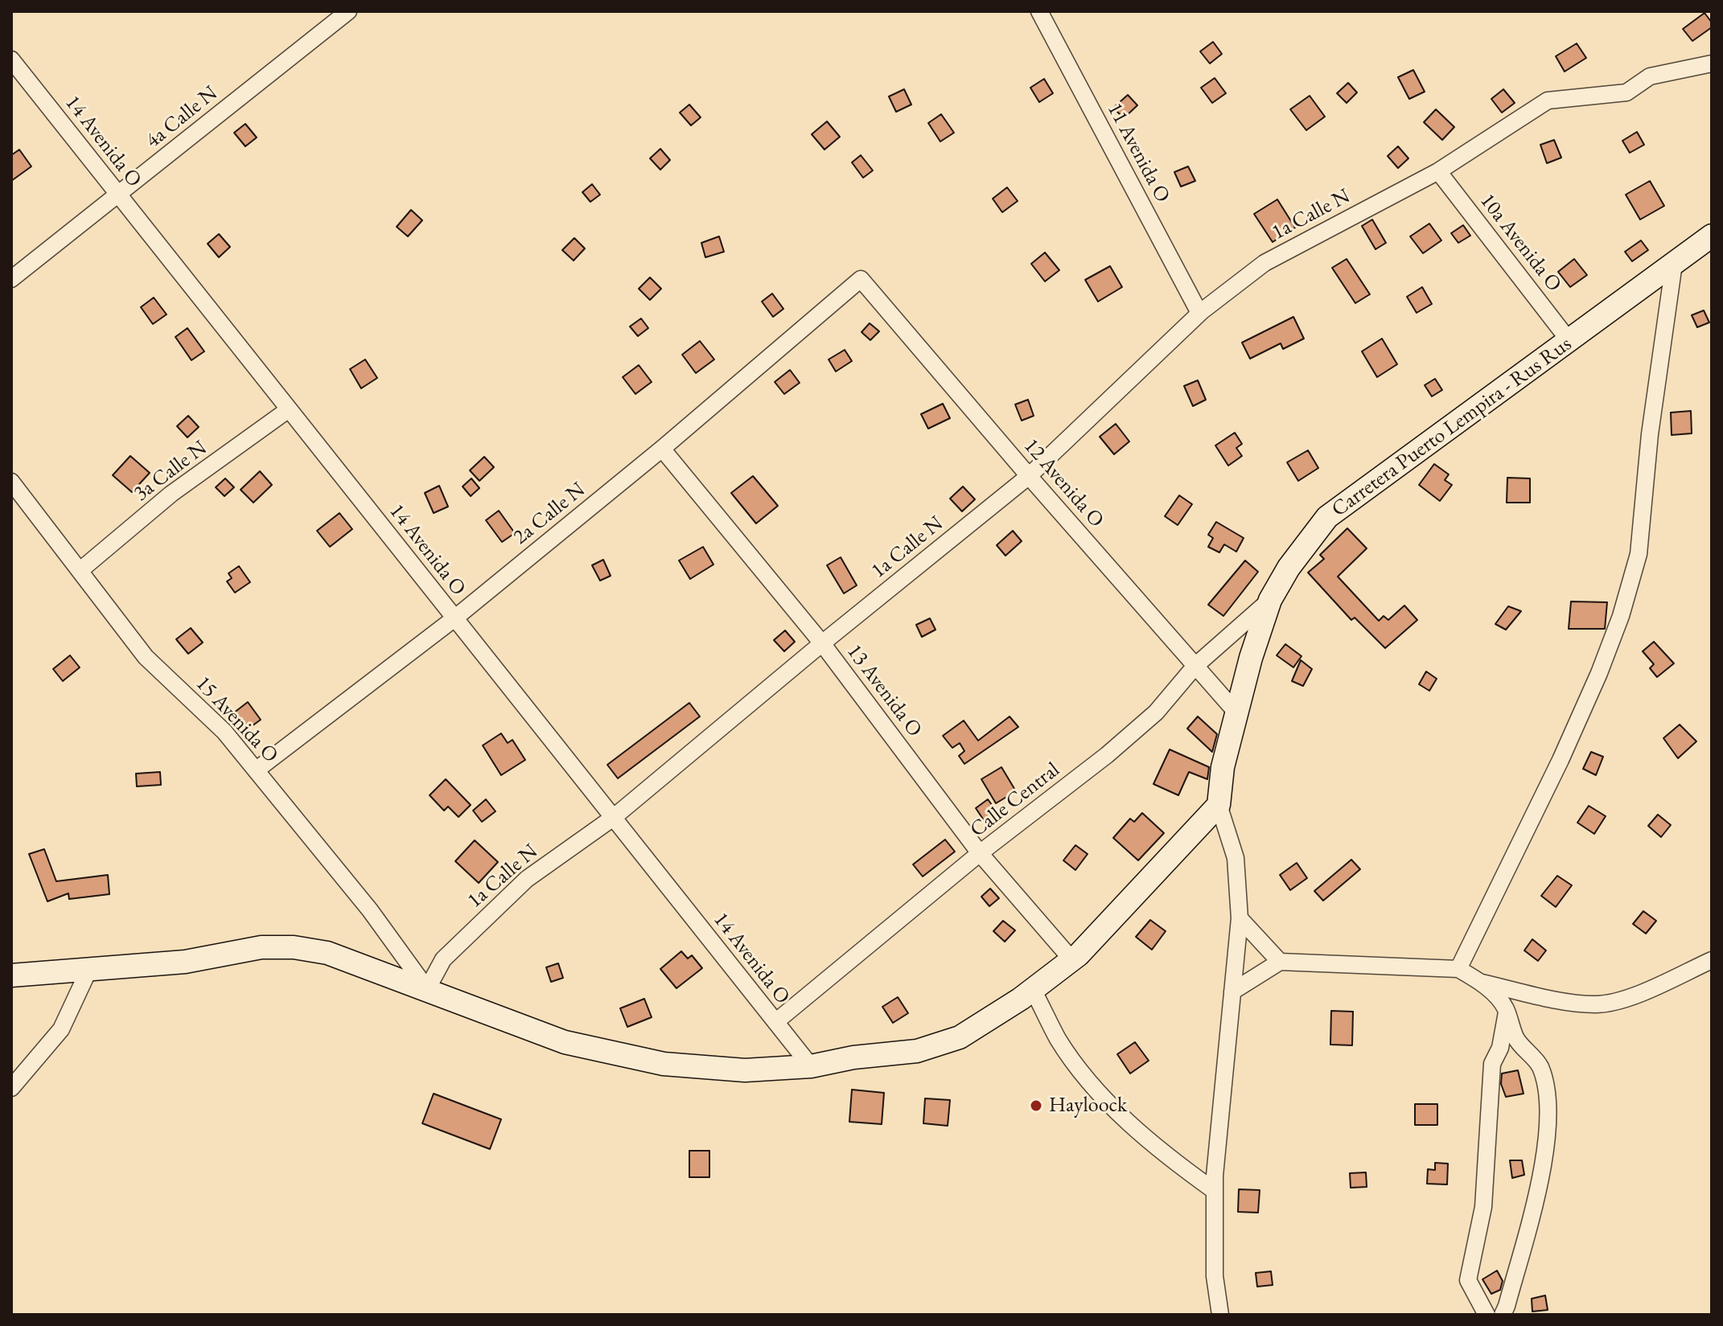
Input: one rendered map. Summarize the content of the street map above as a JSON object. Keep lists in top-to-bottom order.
{
  "streets": {
    "street": [
      "4a Calle N",
      "14 Avenida O",
      "11 Avenida O",
      "1a Calle N",
      "10a Avenida O",
      "Carretera Puerto Lempira - Rus Rus",
      "3a Calle N",
      "12 Avenida O",
      "2a Calle N",
      "13 Avenida O",
      "15 Avenida O",
      "Calle Central"
    ]
  },
  "crossings": [
    ["4a Calle N", "14 Avenida O"],
    ["14 Avenida O", "1a Calle N"],
    ["14 Avenida O", "3a Calle N"],
    ["14 Avenida O", "2a Calle N"],
    ["14 Avenida O", "Calle Central"],
    ["11 Avenida O", "1a Calle N"],
    ["1a Calle N", "10a Avenida O"],
    ["1a Calle N", "12 Avenida O"],
    ["1a Calle N", "13 Avenida O"],
    ["1a Calle N", "15 Avenida O"],
    ["10a Avenida O", "Carretera Puerto Lempira - Rus Rus"],
    ["Carretera Puerto Lempira - Rus Rus", "12 Avenida O"],
    ["Carretera Puerto Lempira - Rus Rus", "Calle Central"],
    ["3a Calle N", "15 Avenida O"],
    ["12 Avenida O", "2a Calle N"],
    ["12 Avenida O", "Calle Central"],
    ["2a Calle N", "13 Avenida O"],
    ["2a Calle N", "15 Avenida O"],
    ["13 Avenida O", "Calle Central"]
  ],
  "places": ["Hayloock"]
}
